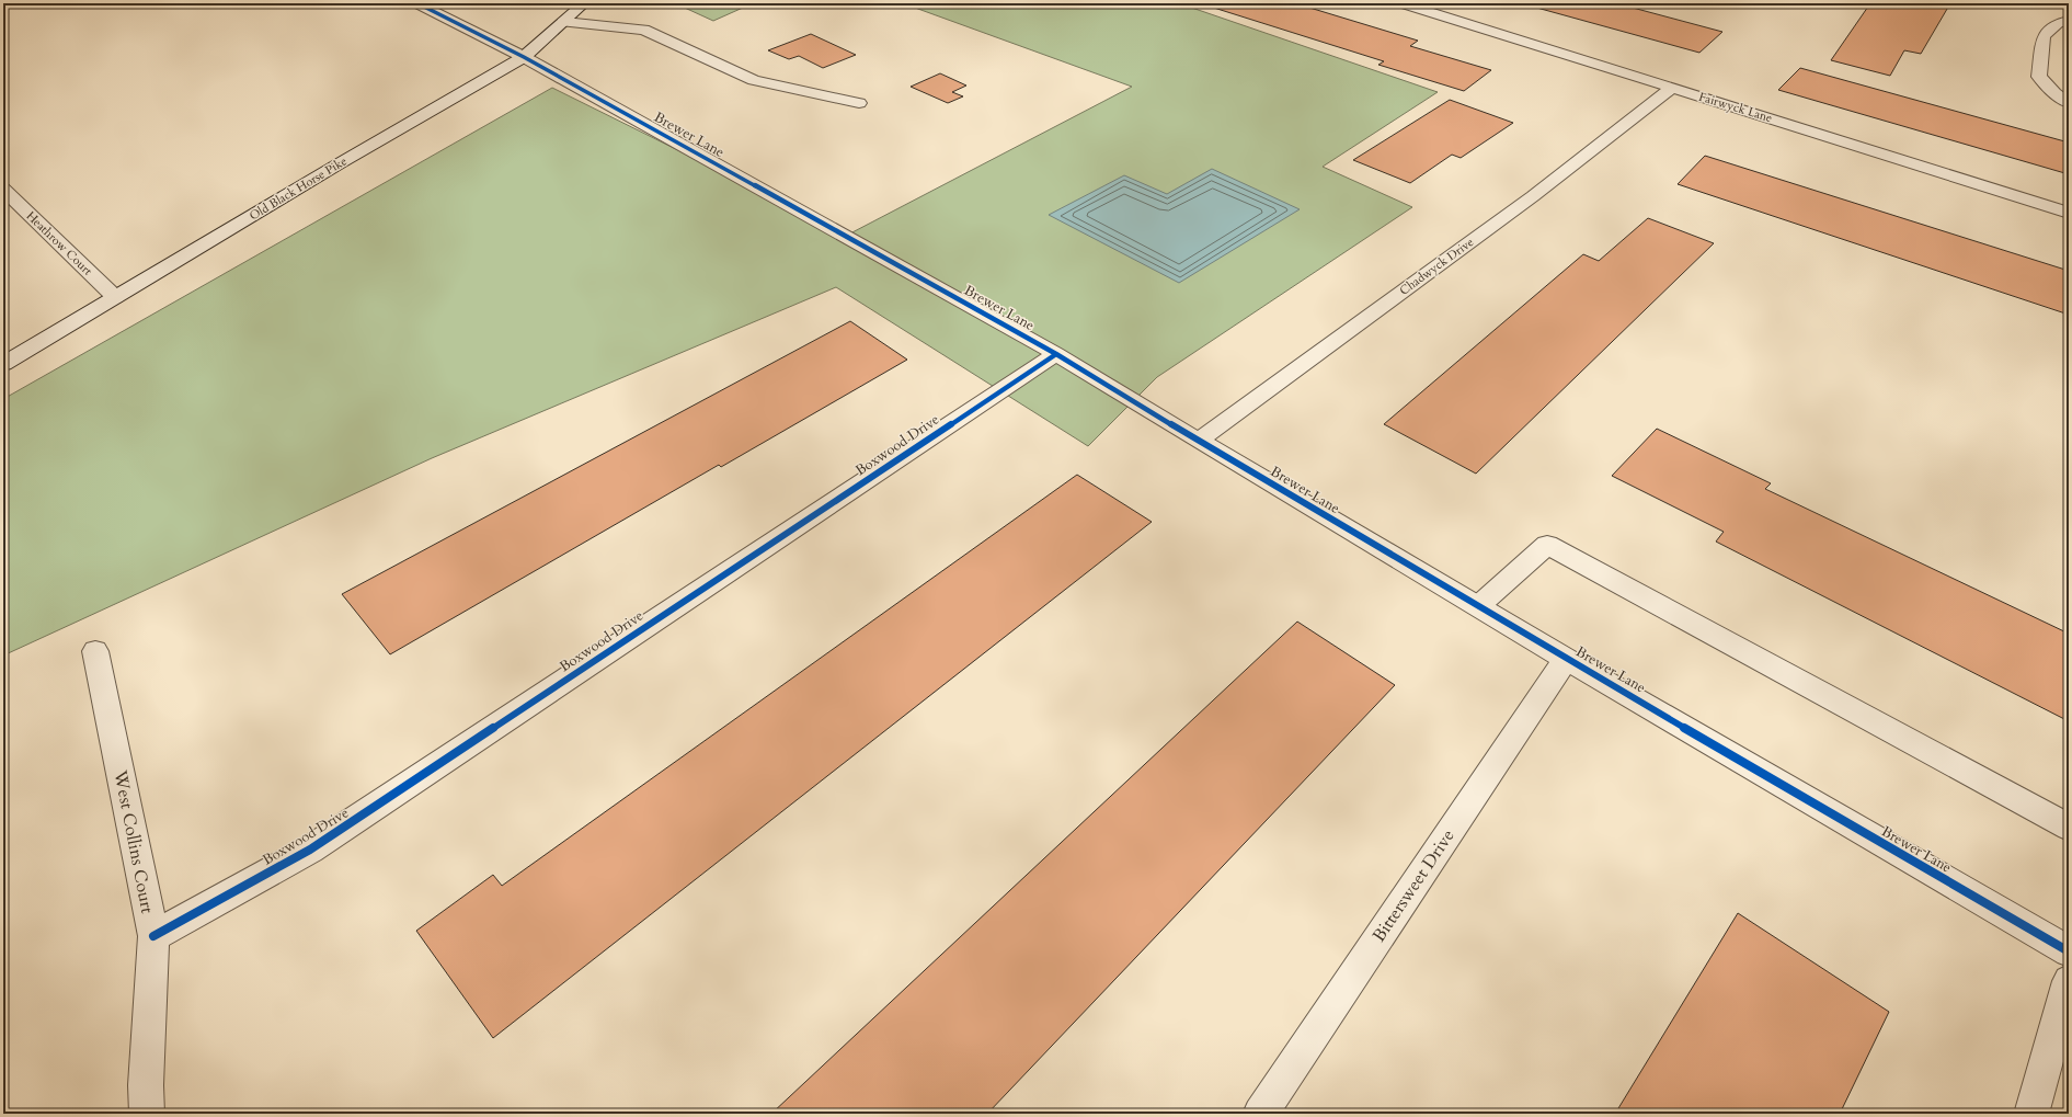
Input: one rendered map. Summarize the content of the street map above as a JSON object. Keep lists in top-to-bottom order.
{
  "streets": {
    "street": [
      "Fairwyck Lane",
      "Brewer Lane",
      "Old Black Horse Pike",
      "Heathrow Court",
      "Chadwyck Drive",
      "Boxwood Drive",
      "West Collins Court",
      "Bittersweet Drive"
    ]
  },
  "crossings": [
    ["Fairwyck Lane", "Chadwyck Drive"],
    ["Brewer Lane", "Old Black Horse Pike"],
    ["Brewer Lane", "Chadwyck Drive"],
    ["Brewer Lane", "Boxwood Drive"],
    ["Brewer Lane", "Bittersweet Drive"],
    ["Old Black Horse Pike", "Heathrow Court"],
    ["Boxwood Drive", "West Collins Court"]
  ]
}
